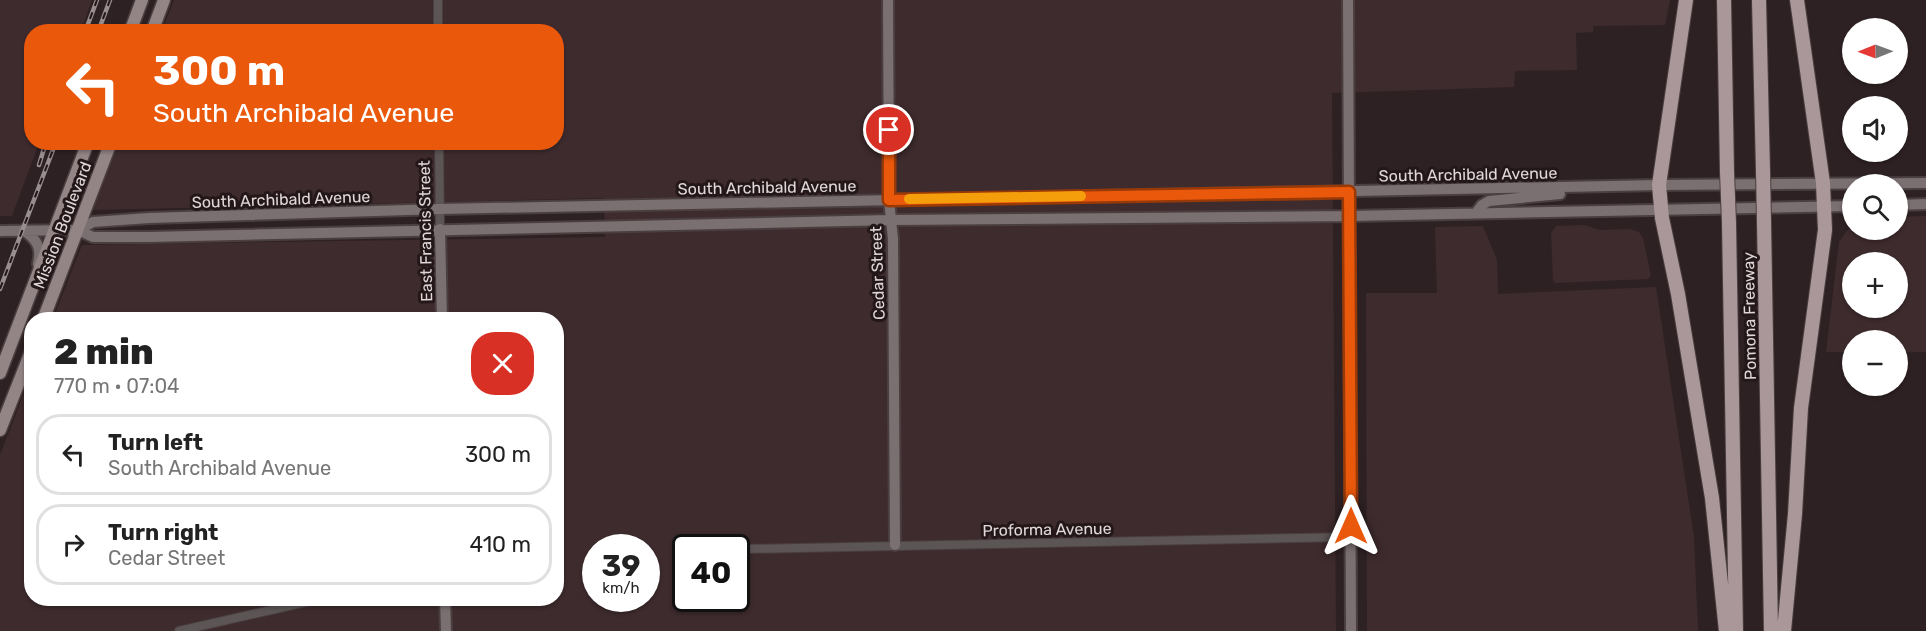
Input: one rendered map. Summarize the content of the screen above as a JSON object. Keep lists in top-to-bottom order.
{
  "streets": {
    "highway": ["Pomona Freeway"],
    "main road": [
      "South Archibald Avenue",
      "Mission Boulevard",
      "East Francis Street",
      "Cedar Street"
    ],
    "street": ["Proforma Avenue"]
  },
  "crossings": [
    ["South Archibald Avenue", "Mission Boulevard"],
    ["South Archibald Avenue", "East Francis Street"],
    ["South Archibald Avenue", "Cedar Street"],
    ["Cedar Street", "Proforma Avenue"]
  ],
  "north": "left",
  "page": {
    "map_buttons": ["+", "−"],
    "turn": ["300 m", "South Archibald Avenue"],
    "heading": ["2 min", "770 m · 07:04"],
    "list": [
      {
        "name": "Turn left",
        "note": "South Archibald Avenue",
        "value": "300 m"
      },
      {
        "name": "Turn right",
        "note": "Cedar Street",
        "value": "410 m"
      }
    ],
    "speed": "39 km/h",
    "limit": "40"
  }
}
